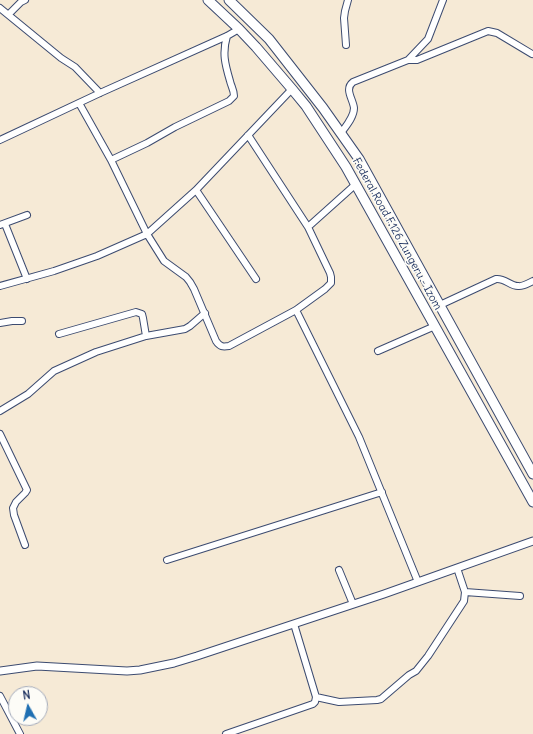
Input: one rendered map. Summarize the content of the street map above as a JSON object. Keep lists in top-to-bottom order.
{
  "streets": {
    "main road": ["Federal Road F.126 Zungeru - Izom"]
  },
  "north": "top"
}
